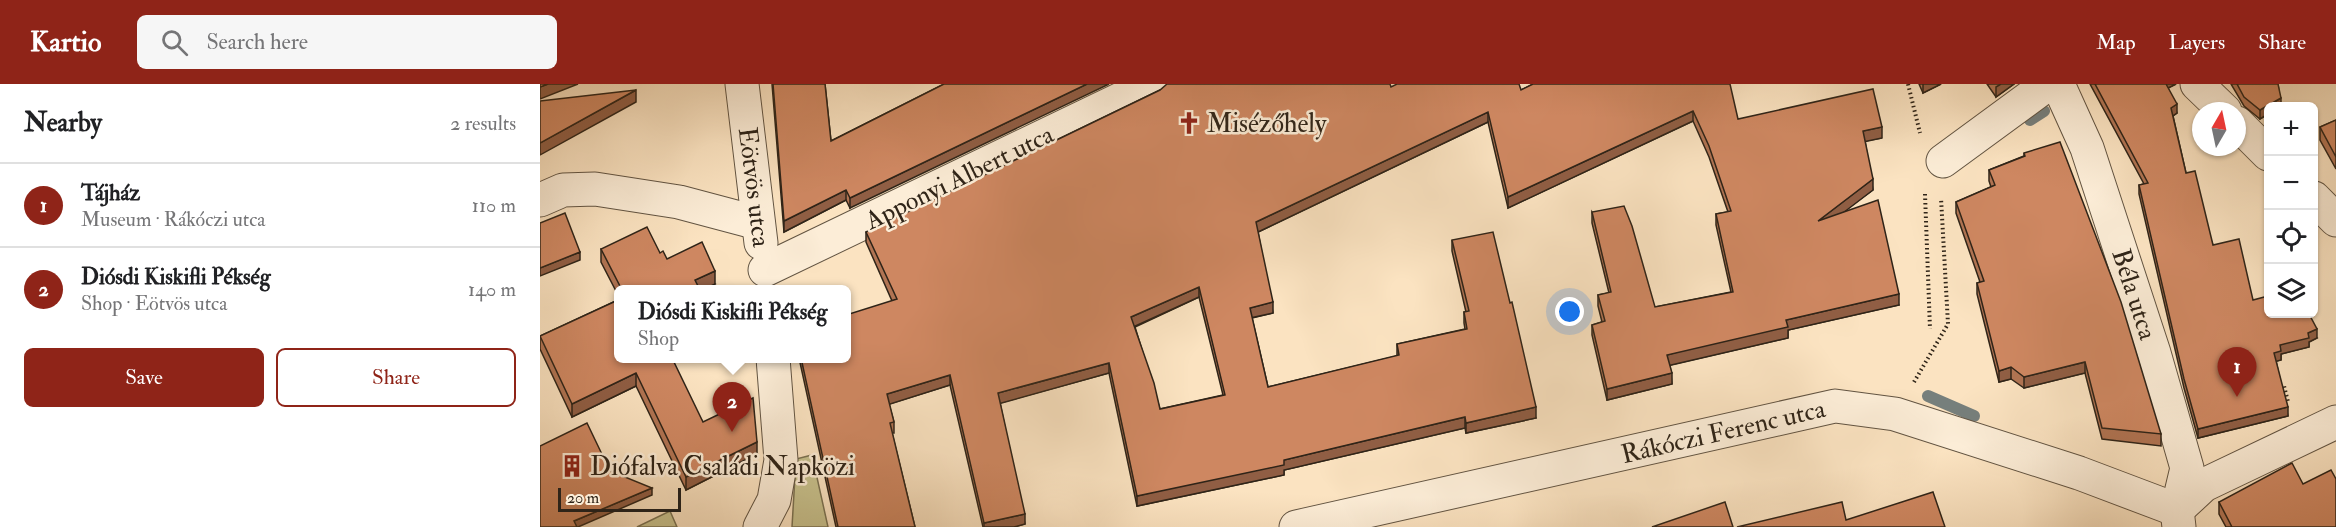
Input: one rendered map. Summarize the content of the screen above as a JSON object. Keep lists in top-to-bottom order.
{
  "streets": {
    "street": [
      "Apponyi Albert utca",
      "Eötvös utca",
      "Béla utca",
      "Rákóczi Ferenc utca"
    ]
  },
  "crossings": [
    ["Apponyi Albert utca", "Eötvös utca"],
    ["Béla utca", "Rákóczi Ferenc utca"]
  ],
  "places": {
    "church": ["Misézőhely"],
    "building": ["Diófalva Családi Napközi"]
  },
  "scale_bar": "20 m",
  "north": "top",
  "page": {
    "header": "Kartio",
    "search": "Search here",
    "nav": ["Map", "Layers", "Share"],
    "heading": ["Nearby", "2 results"],
    "map_buttons": ["+", "−"],
    "list": [
      {
        "mark": "1",
        "name": "Tájház",
        "note": "Museum · Rákóczi utca",
        "value": "110 m"
      },
      {
        "mark": "2",
        "name": "Diósdi Kiskifli Pékség",
        "note": "Shop · Eötvös utca",
        "value": "140 m"
      }
    ],
    "popup": ["Diósdi Kiskifli Pékség", "Shop"],
    "buttons": ["Save", "Share"],
    "pins": ["1", "2"],
    "scale": "20 m"
  }
}
